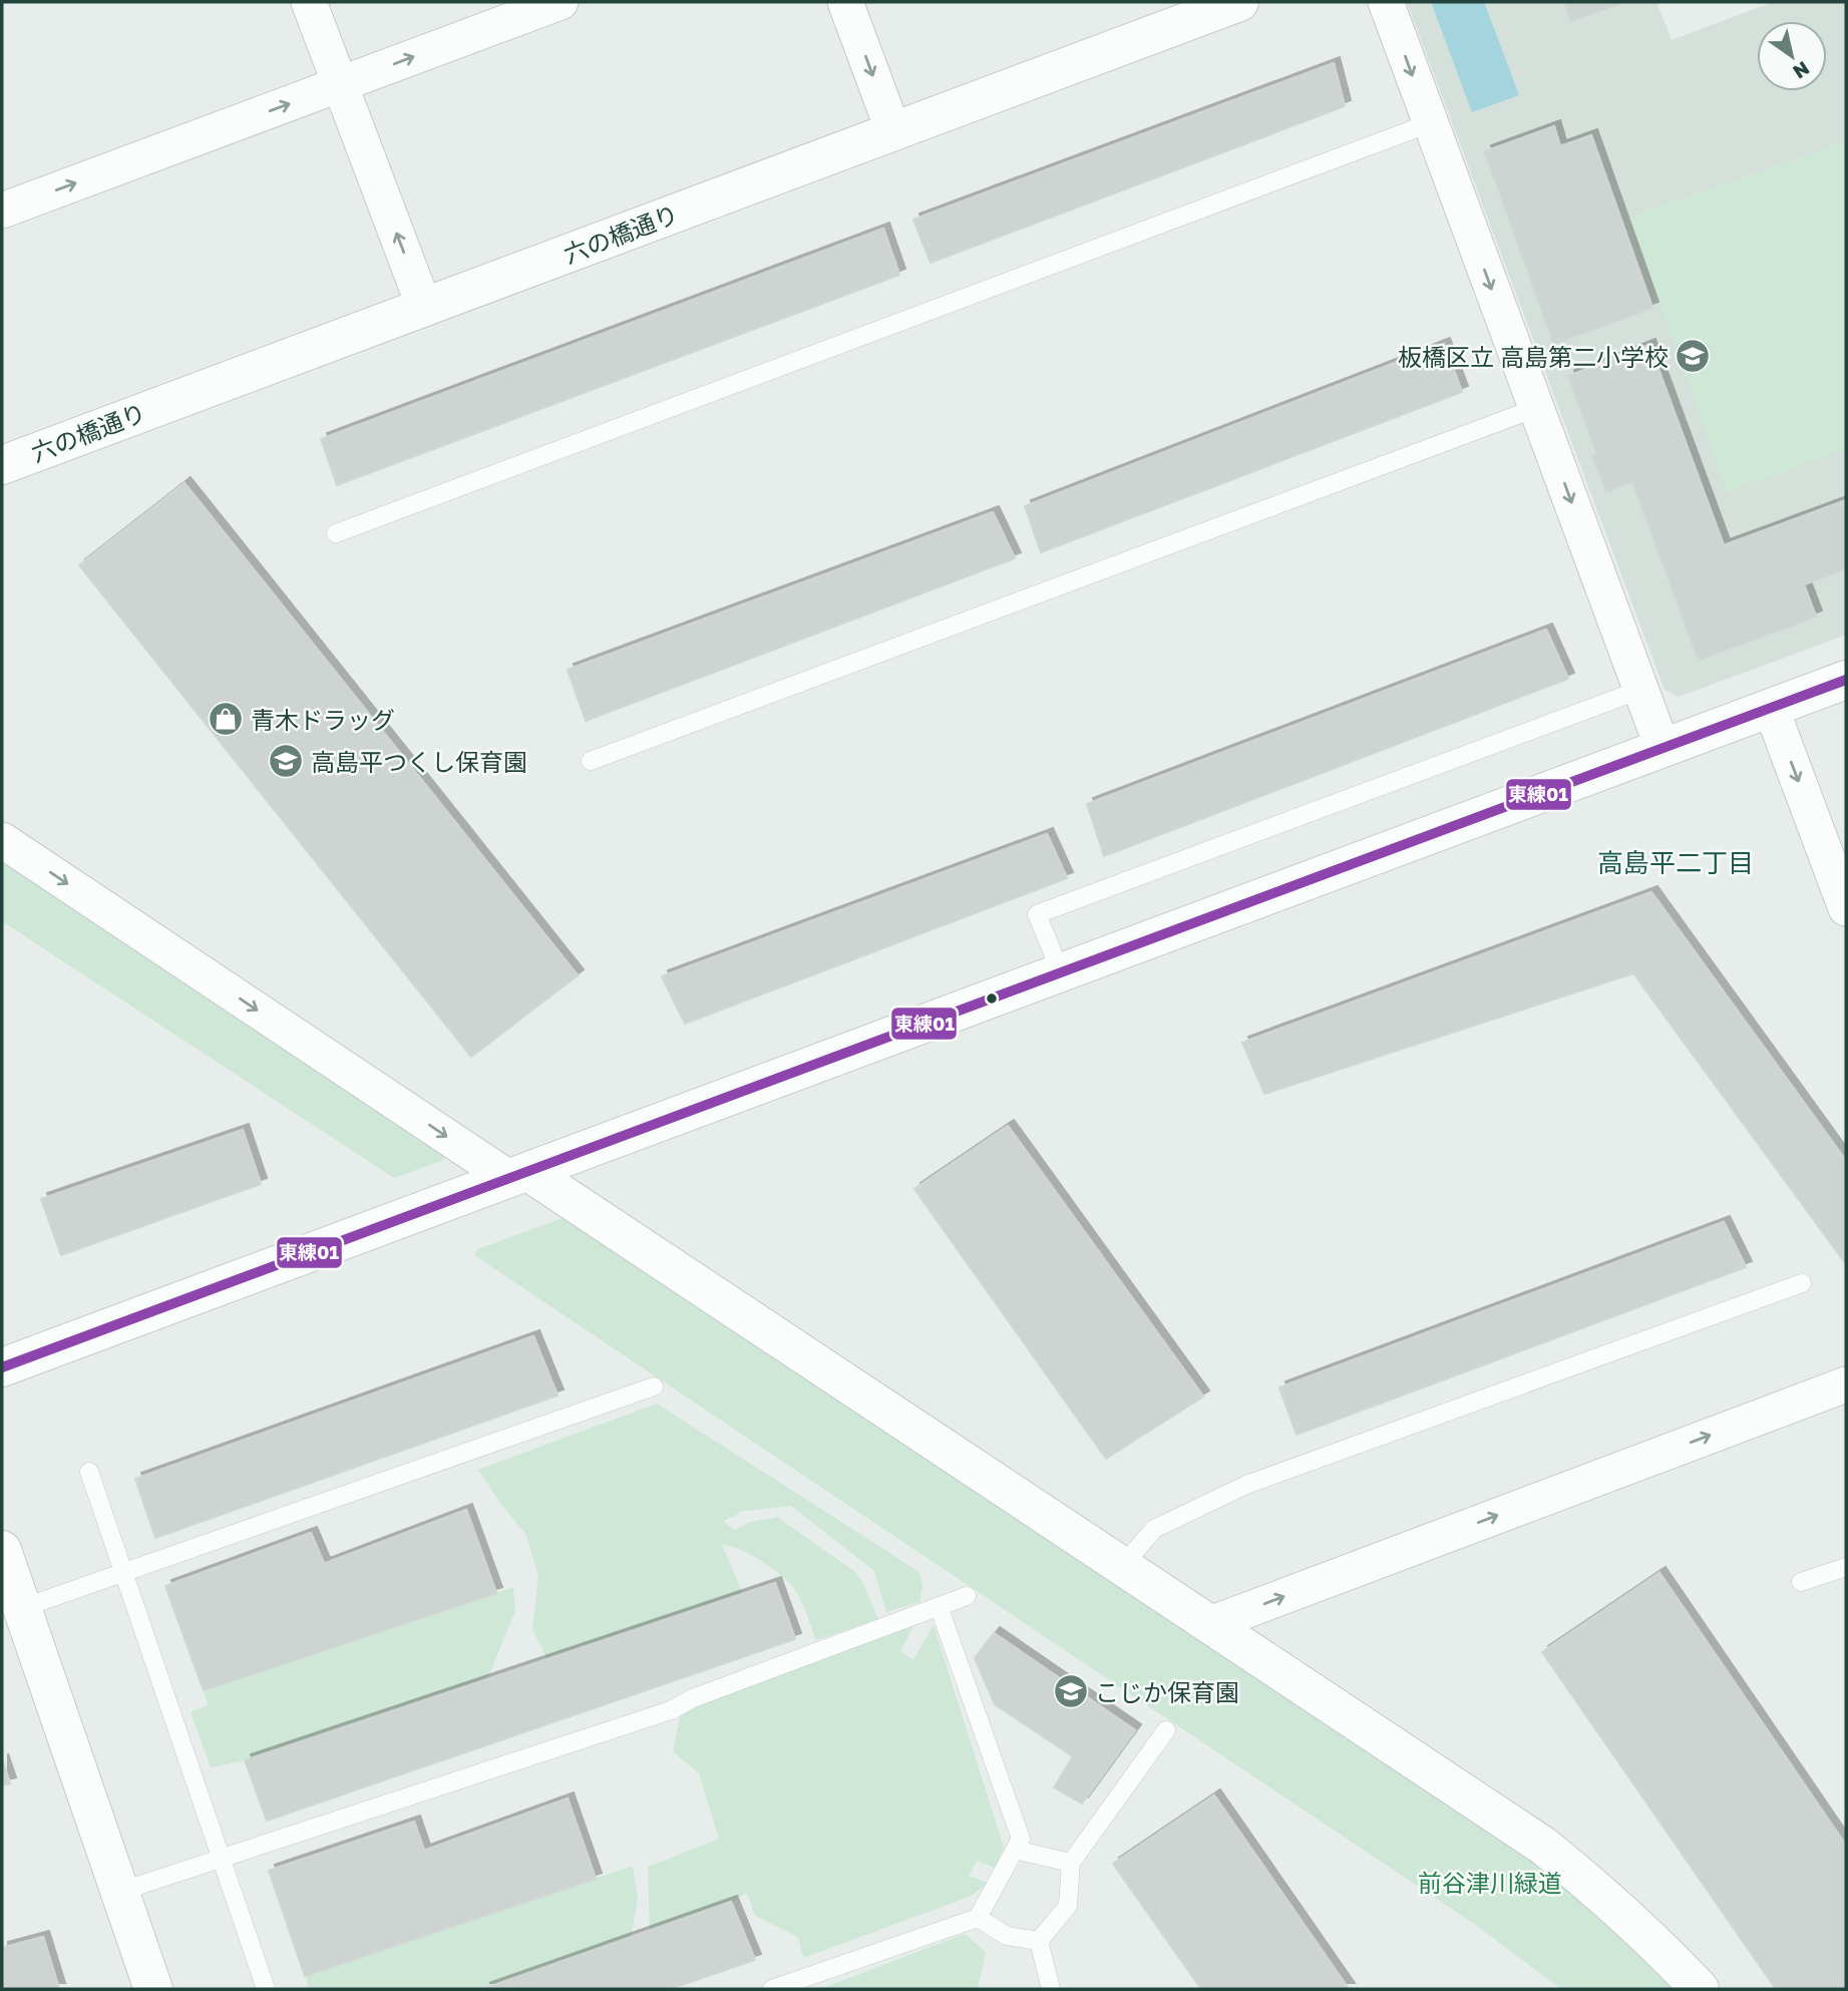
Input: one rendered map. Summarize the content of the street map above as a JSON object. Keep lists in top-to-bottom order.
{
  "streets": {
    "street": ["六の橋通り"]
  },
  "districts": ["高島平二丁目"],
  "parks": ["前谷津川緑道"],
  "places": {
    "school or university": ["板橋区立 高島第二小学校", "高島平つくし保育園", "こじか保育園"],
    "shop": ["青木ドラッグ"]
  },
  "lines": ["transit line 東練01"],
  "north": "bottom right"
}
